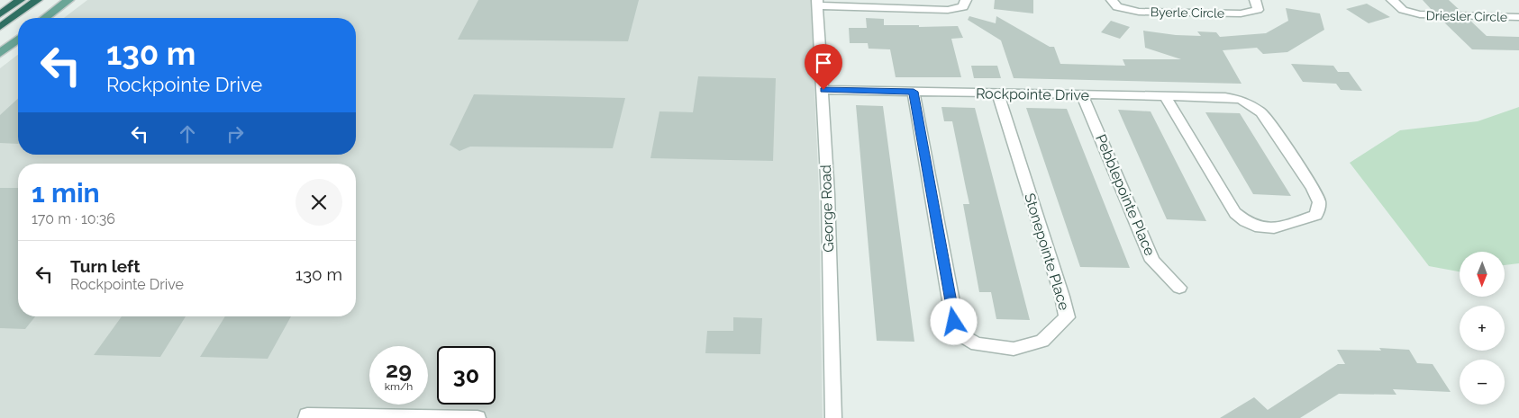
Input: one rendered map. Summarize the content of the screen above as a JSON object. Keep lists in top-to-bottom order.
{
  "streets": {
    "street": [
      "Byerle Circle",
      "Driesler Circle",
      "Rockpointe Drive",
      "Pebblepointe Place",
      "George Road",
      "Stonepointe Place"
    ]
  },
  "crossings": [
    ["Rockpointe Drive", "Pebblepointe Place"],
    ["Rockpointe Drive", "George Road"],
    ["Rockpointe Drive", "Stonepointe Place"]
  ],
  "north": "bottom",
  "page": {
    "turn": ["130 m", "Rockpointe Drive"],
    "heading": ["1 min", "170 m · 10:36"],
    "list": [
      {
        "name": "Turn left",
        "note": "Rockpointe Drive",
        "value": "130 m"
      }
    ],
    "map_buttons": ["+", "−"],
    "speed": "29 km/h",
    "limit": "30"
  }
}
